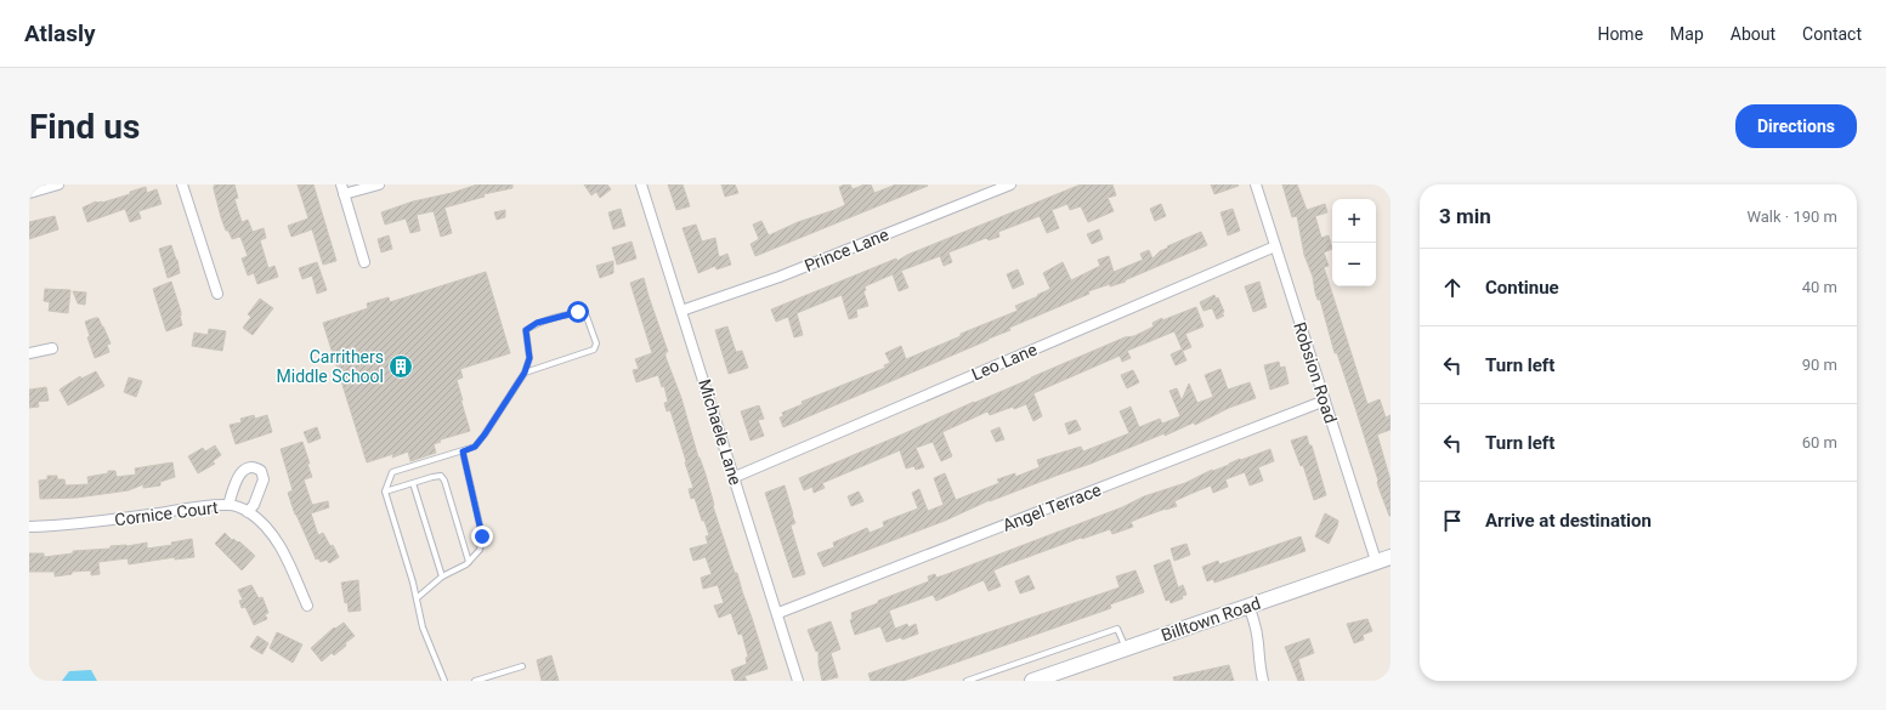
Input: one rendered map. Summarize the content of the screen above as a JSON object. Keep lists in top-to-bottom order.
{
  "streets": {
    "main road": ["Billtown Road"],
    "street": [
      "Prince Lane",
      "Leo Lane",
      "Robsion Road",
      "Michaele Lane",
      "Angel Terrace",
      "Cornice Court"
    ]
  },
  "crossings": [
    ["Prince Lane", "Michaele Lane"],
    ["Leo Lane", "Robsion Road"],
    ["Leo Lane", "Michaele Lane"],
    ["Robsion Road", "Angel Terrace"],
    ["Robsion Road", "Billtown Road"],
    ["Michaele Lane", "Angel Terrace"]
  ],
  "places": {
    "building": ["Carrithers Middle School"]
  },
  "page": {
    "header": "Atlasly",
    "nav": [
      "Home",
      "Map",
      "About",
      "Contact"
    ],
    "buttons": "Directions",
    "title": "Find us",
    "heading": ["3 min", "Walk · 190 m"],
    "map_buttons": ["+", "−"],
    "list": [
      ["Continue", "40 m"],
      ["Turn left", "90 m"],
      ["Turn left", "60 m"],
      "Arrive at destination"
    ]
  }
}
